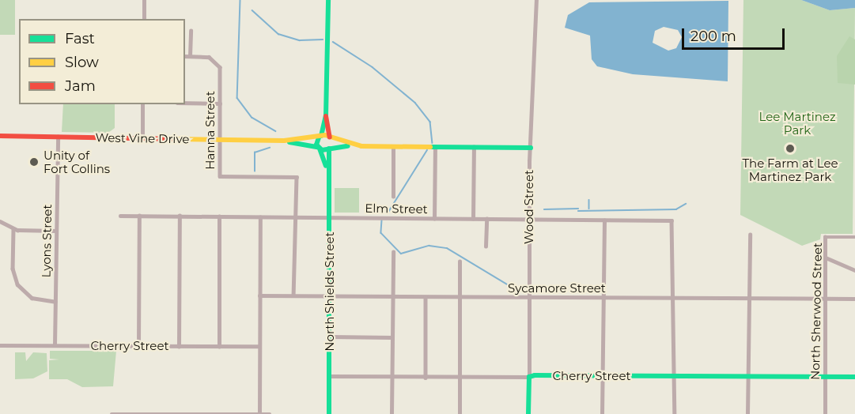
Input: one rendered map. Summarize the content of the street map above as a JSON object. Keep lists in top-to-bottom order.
{
  "streets": {
    "street": [
      "Hanna Street",
      "West Vine Drive",
      "Wood Street",
      "Elm Street",
      "Lyons Street",
      "Sycamore Street",
      "North Shields Street",
      "North Sherwood Street",
      "Cherry Street"
    ]
  },
  "crossings": [
    ["Hanna Street", "West Vine Drive"],
    ["Hanna Street", "Elm Street"],
    ["Hanna Street", "Sycamore Street"],
    ["West Vine Drive", "Lyons Street"],
    ["West Vine Drive", "North Shields Street"],
    ["Wood Street", "Elm Street"],
    ["Wood Street", "Sycamore Street"],
    ["Wood Street", "Cherry Street"],
    ["Elm Street", "Sycamore Street"],
    ["Elm Street", "North Shields Street"],
    ["Lyons Street", "Cherry Street"],
    ["Sycamore Street", "North Shields Street"],
    ["Sycamore Street", "North Sherwood Street"],
    ["North Shields Street", "Cherry Street"],
    ["North Sherwood Street", "Cherry Street"]
  ],
  "parks": ["Lee Martinez Park"],
  "places": ["The Farm at Lee Martinez Park", "Unity of Fort Collins"],
  "legend": ["Fast", "Slow", "Jam"],
  "scale_bar": "200 m"
}
